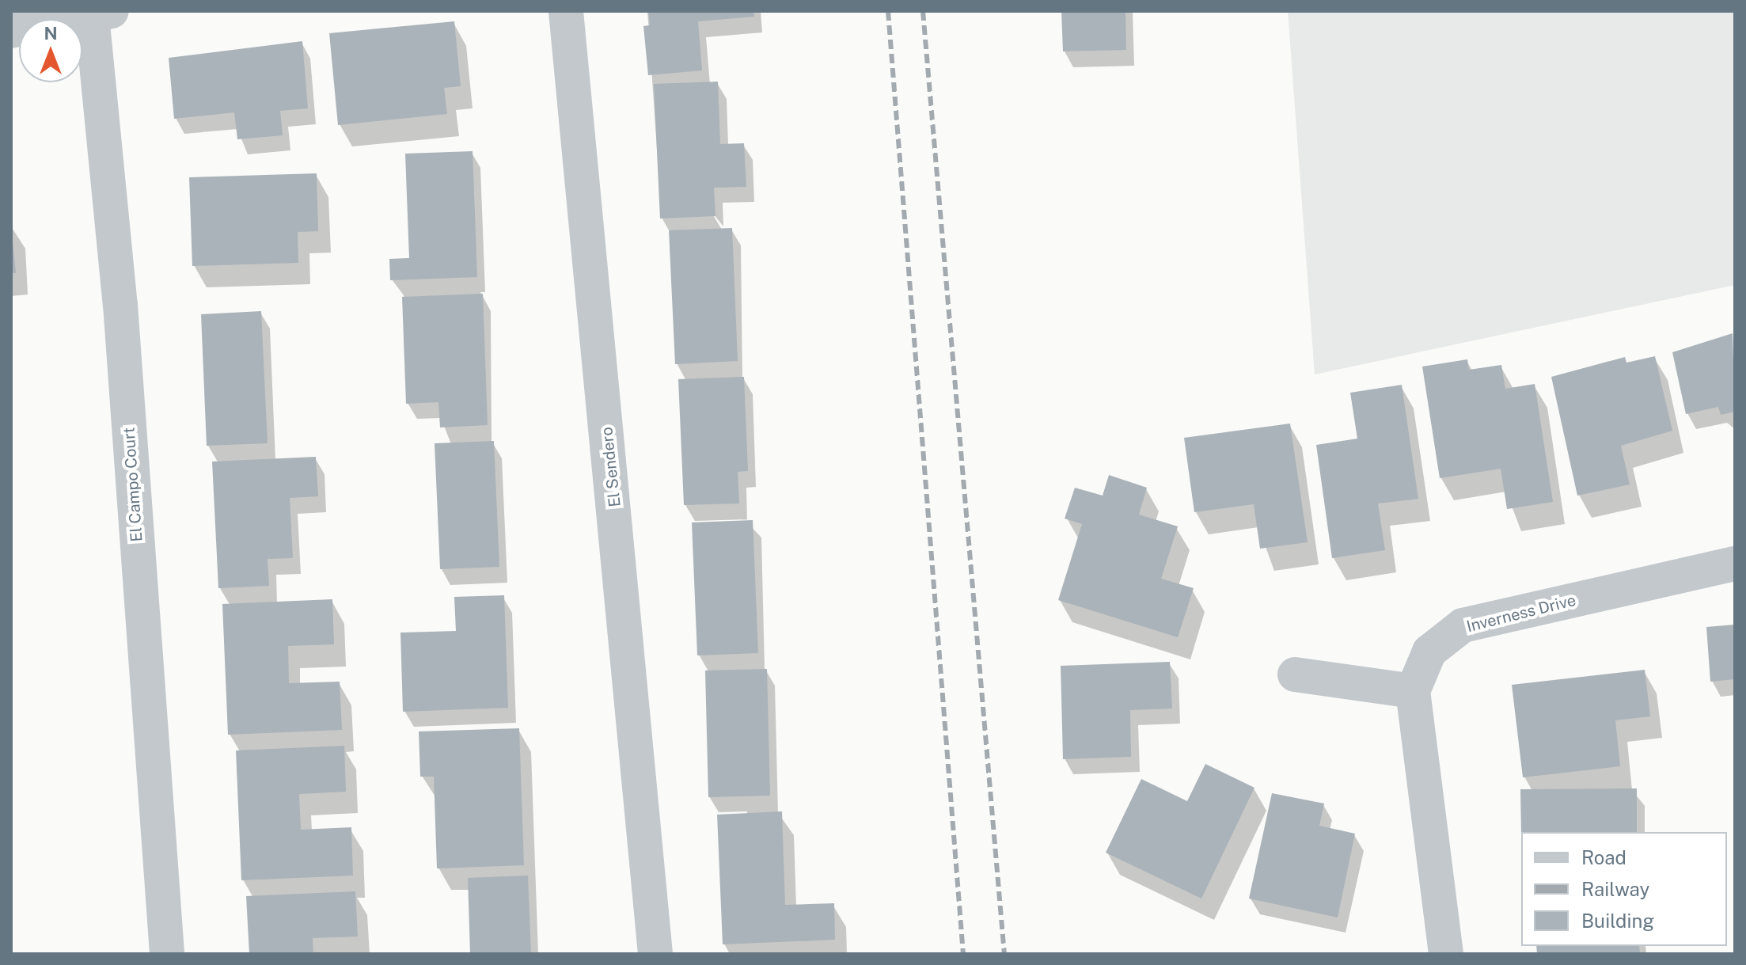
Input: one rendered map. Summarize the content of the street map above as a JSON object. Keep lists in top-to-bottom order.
{
  "streets": {
    "street": ["El Sendero", "El Campo Court", "Inverness Drive"]
  },
  "legend": ["Road", "Railway", "Building"],
  "north": "top"
}
